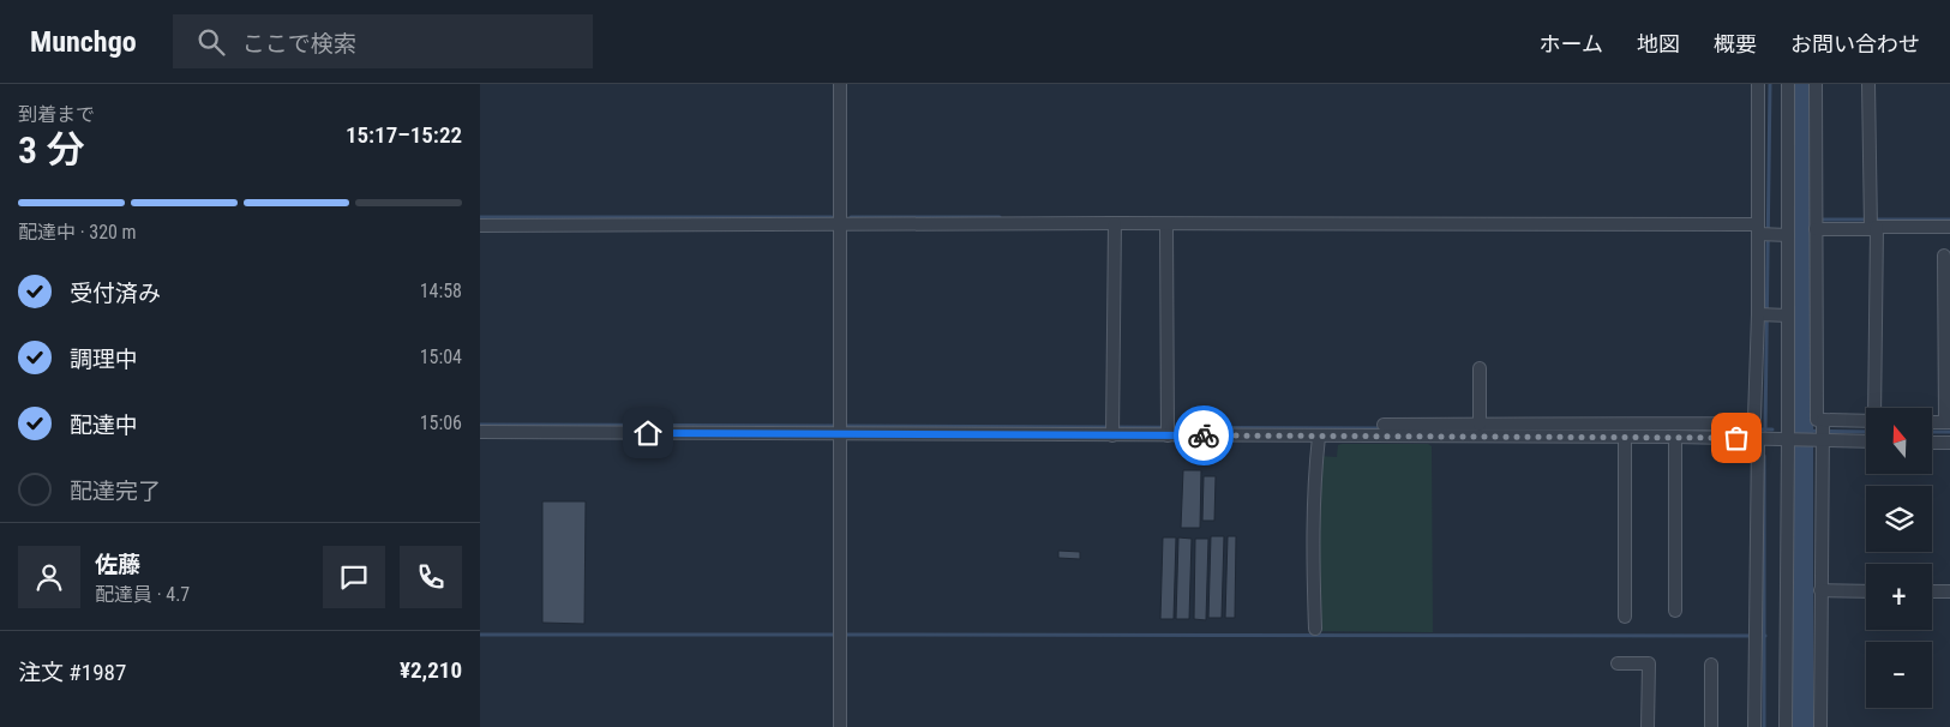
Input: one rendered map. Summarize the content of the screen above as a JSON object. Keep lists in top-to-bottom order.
{
  "north": "top",
  "page": {
    "header": "Munchgo",
    "search": "ここで検索",
    "nav": [
      "ホーム",
      "地図",
      "概要",
      "お問い合わせ"
    ],
    "heading": ["3 分", "到着まで", "15:17–15:22"],
    "panel": [
      "佐藤",
      "配達員 · 4.7",
      "注文 #1987",
      "¥2,210"
    ],
    "bar": "配達中 · 320 m",
    "list": [
      ["受付済み", "14:58"],
      ["調理中", "15:04"],
      ["配達中", "15:06"],
      "配達完了"
    ],
    "map_buttons": ["+", "−"]
  }
}
